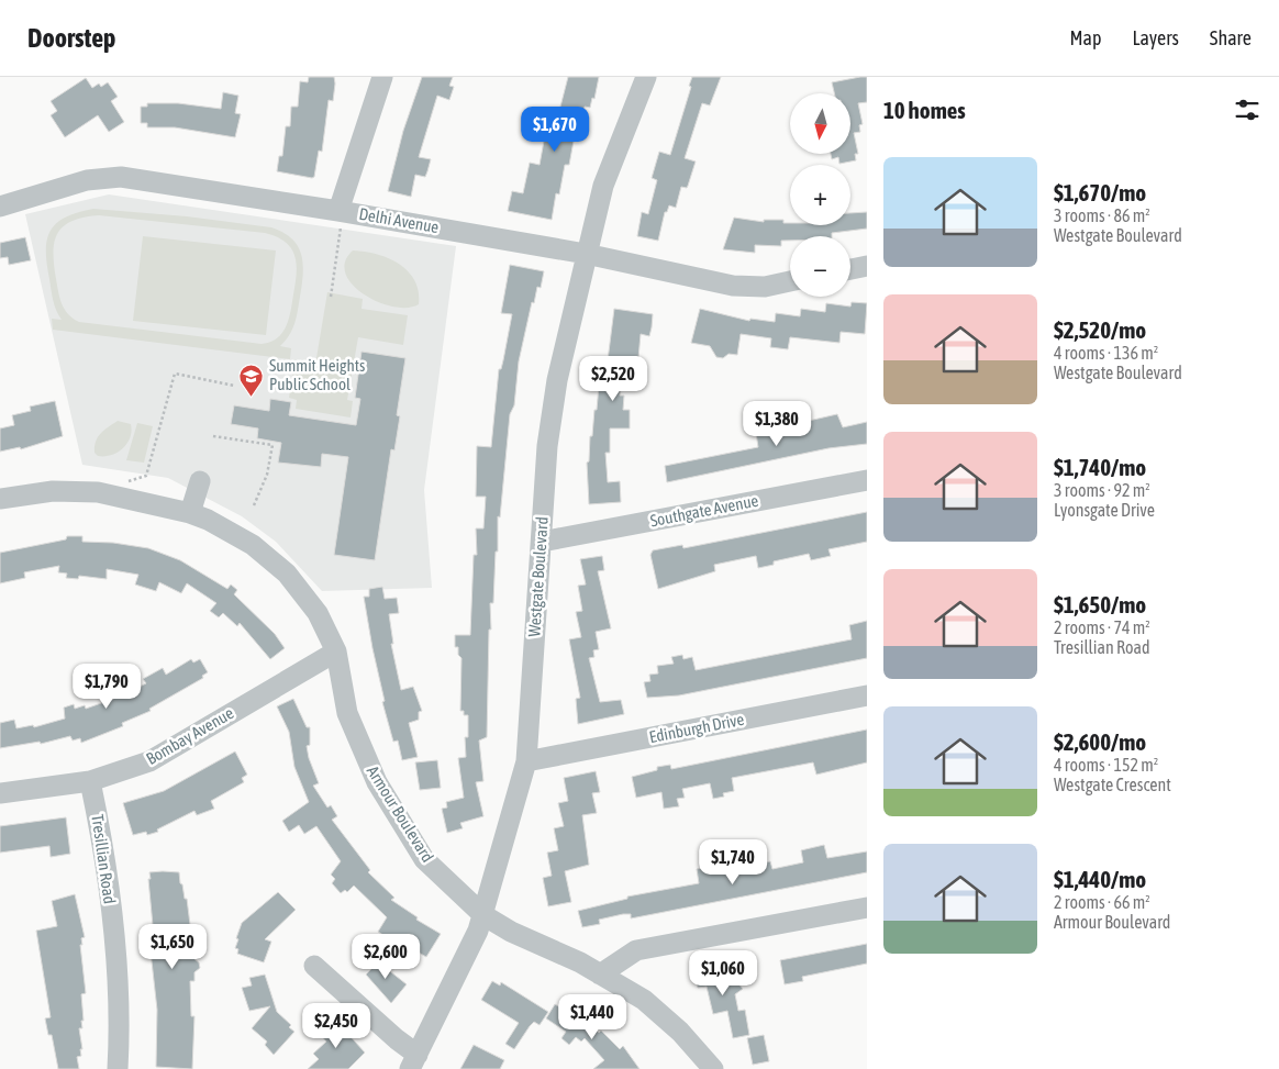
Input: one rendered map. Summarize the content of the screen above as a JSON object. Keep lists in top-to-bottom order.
{
  "streets": {
    "street": [
      "Delhi Avenue",
      "Southgate Avenue",
      "Westgate Boulevard",
      "Edinburgh Drive",
      "Bombay Avenue",
      "Armour Boulevard",
      "Tresillian Road"
    ]
  },
  "crossings": [
    ["Delhi Avenue", "Westgate Boulevard"],
    ["Southgate Avenue", "Westgate Boulevard"],
    ["Westgate Boulevard", "Edinburgh Drive"],
    ["Westgate Boulevard", "Armour Boulevard"],
    ["Bombay Avenue", "Armour Boulevard"],
    ["Bombay Avenue", "Tresillian Road"]
  ],
  "places": {
    "school or university": ["Summit Heights Public School"]
  },
  "north": "bottom",
  "page": {
    "header": "Doorstep",
    "nav": ["Map", "Layers", "Share"],
    "heading": "10 homes",
    "map_buttons": ["+", "−"],
    "price": [
      "$1,670",
      "$2,520",
      "$1,380",
      "$1,790",
      "$1,740",
      "$1,650",
      "$2,600",
      "$1,060",
      "$1,440",
      "$2,450"
    ],
    "list": [
      {
        "name": "$1,670/mo",
        "note": "3 rooms · 86 m² · Westgate Boulevard"
      },
      {
        "name": "$2,520/mo",
        "note": "4 rooms · 136 m² · Westgate Boulevard"
      },
      {
        "name": "$1,740/mo",
        "note": "3 rooms · 92 m² · Lyonsgate Drive"
      },
      {
        "name": "$1,650/mo",
        "note": "2 rooms · 74 m² · Tresillian Road"
      },
      {
        "name": "$2,600/mo",
        "note": "4 rooms · 152 m² · Westgate Crescent"
      },
      {
        "name": "$1,440/mo",
        "note": "2 rooms · 66 m² · Armour Boulevard"
      }
    ]
  }
}
